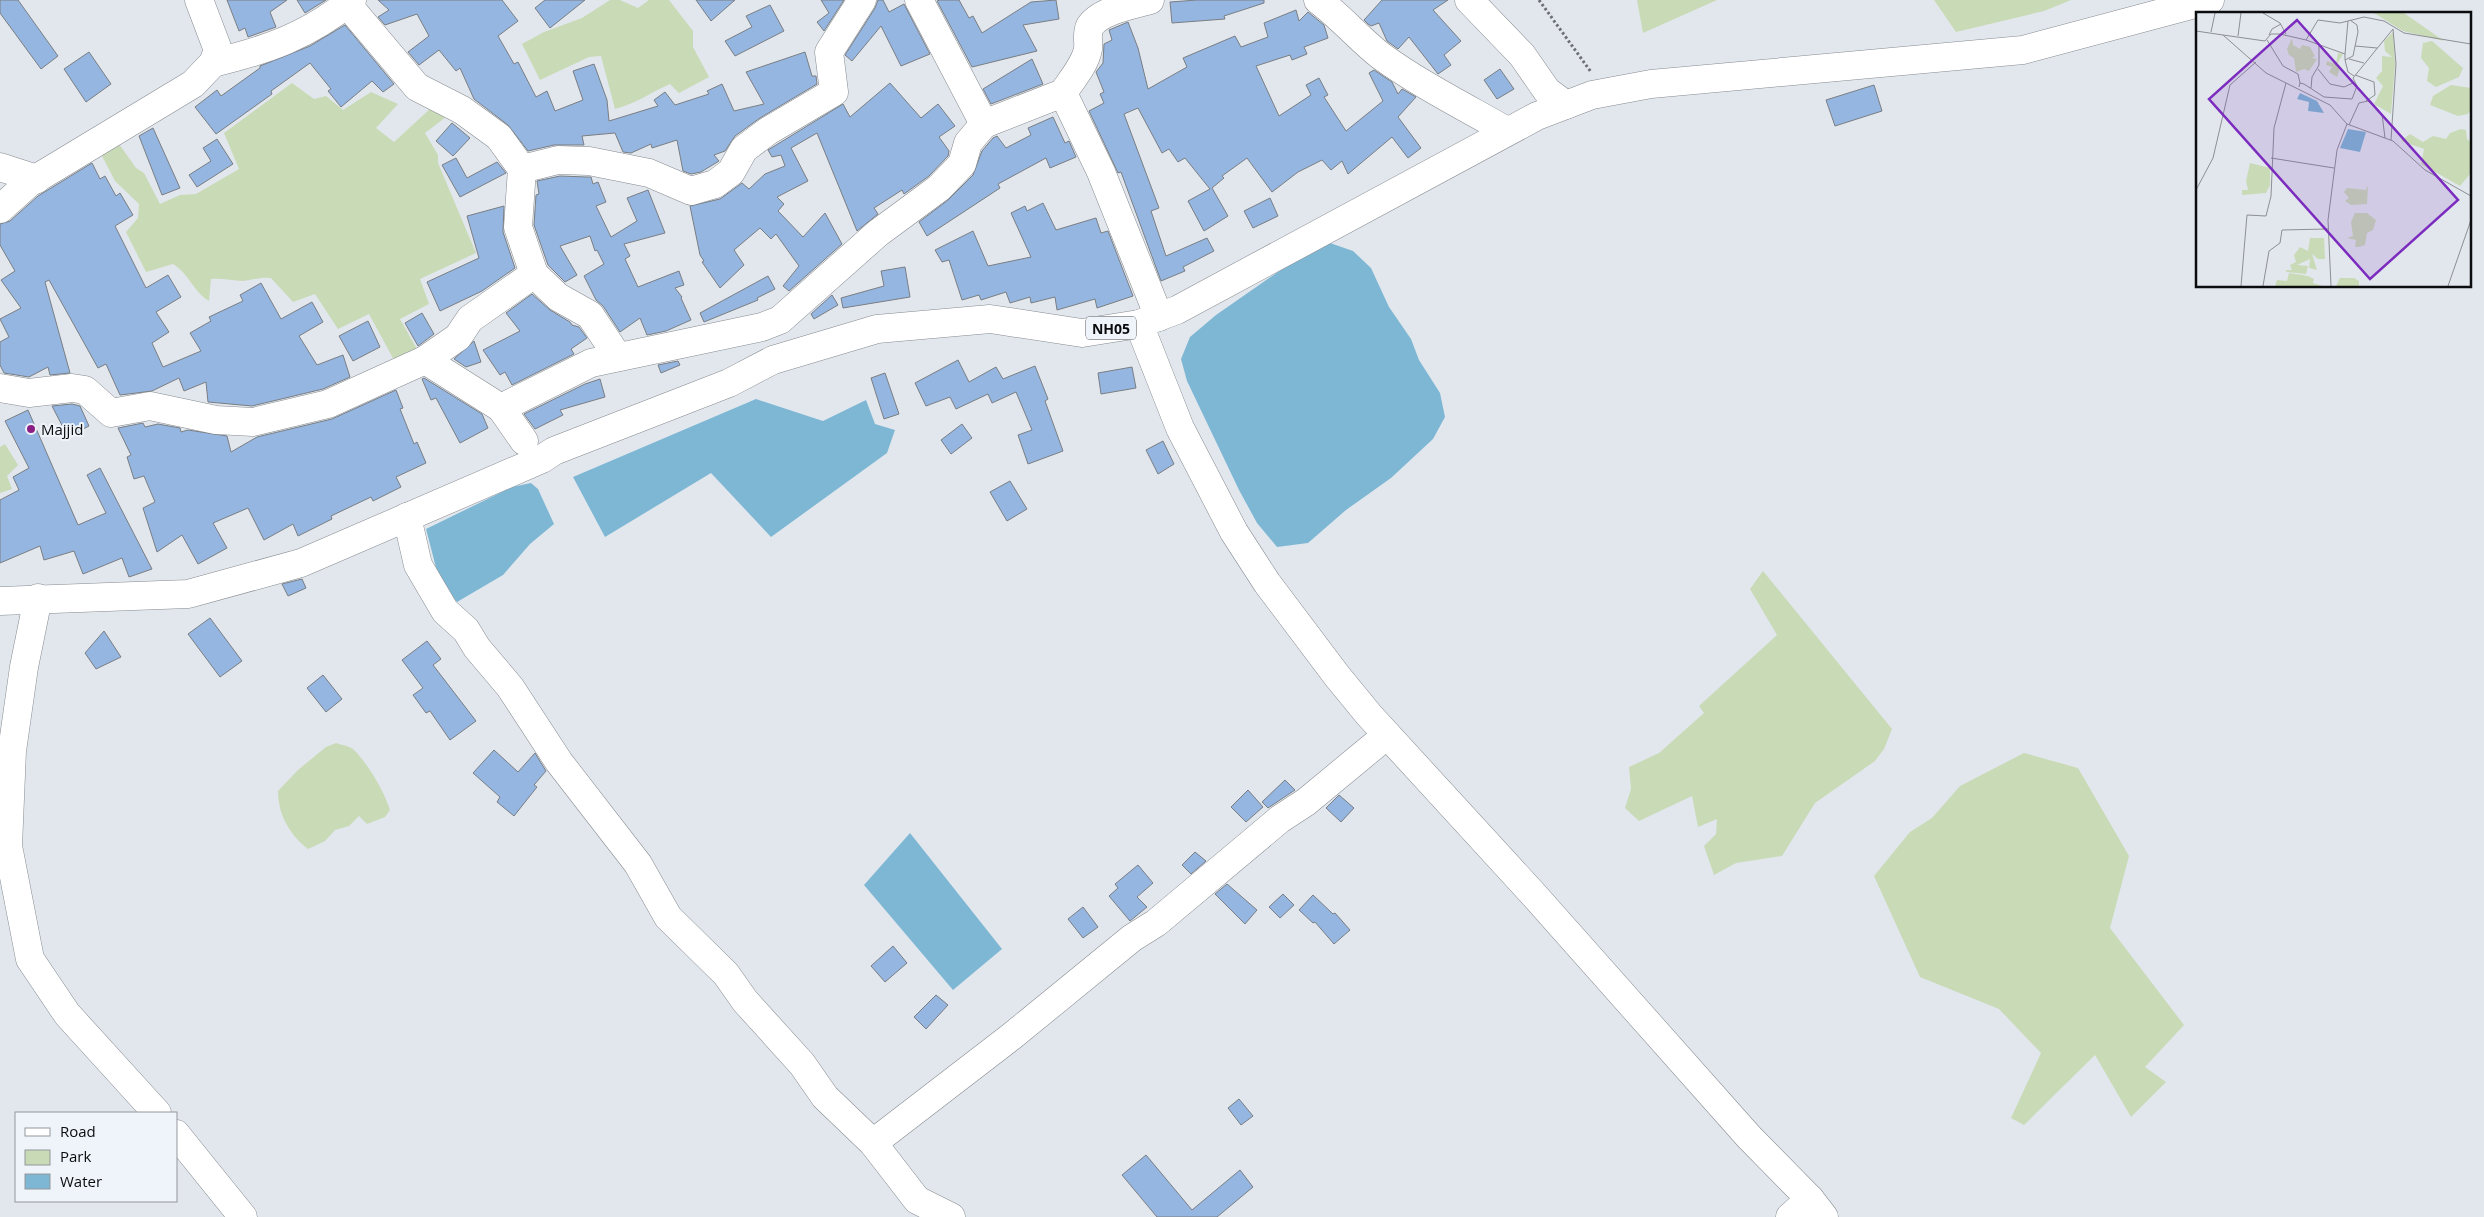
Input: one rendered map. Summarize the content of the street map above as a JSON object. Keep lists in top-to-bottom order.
{
  "streets": {
    "street": ["NH05"]
  },
  "places": ["Majjid"],
  "legend": ["Road", "Park", "Water"]
}
